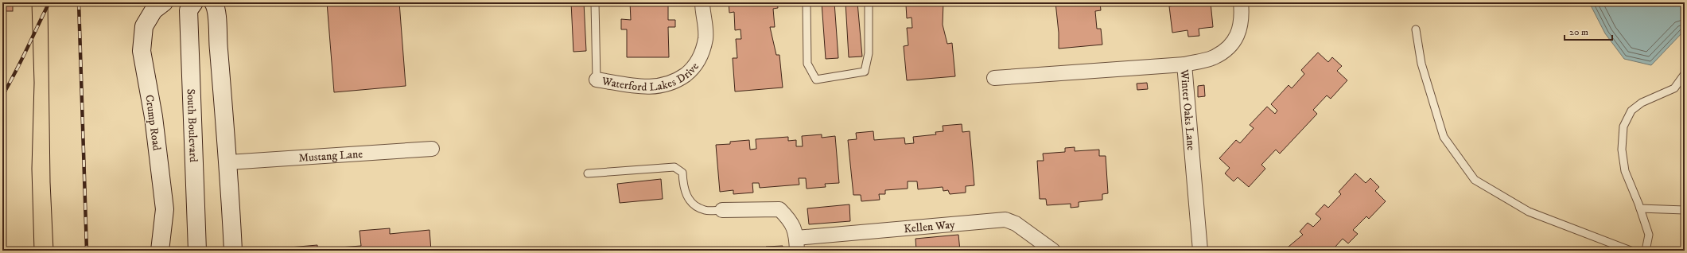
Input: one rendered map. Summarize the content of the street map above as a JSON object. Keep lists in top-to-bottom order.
{
  "streets": {
    "main road": ["Crump Road", "South Boulevard"],
    "street": [
      "Waterford Lakes Drive",
      "Winter Oaks Lane",
      "Mustang Lane",
      "Kellen Way"
    ]
  },
  "scale_bar": "20 m"
}
